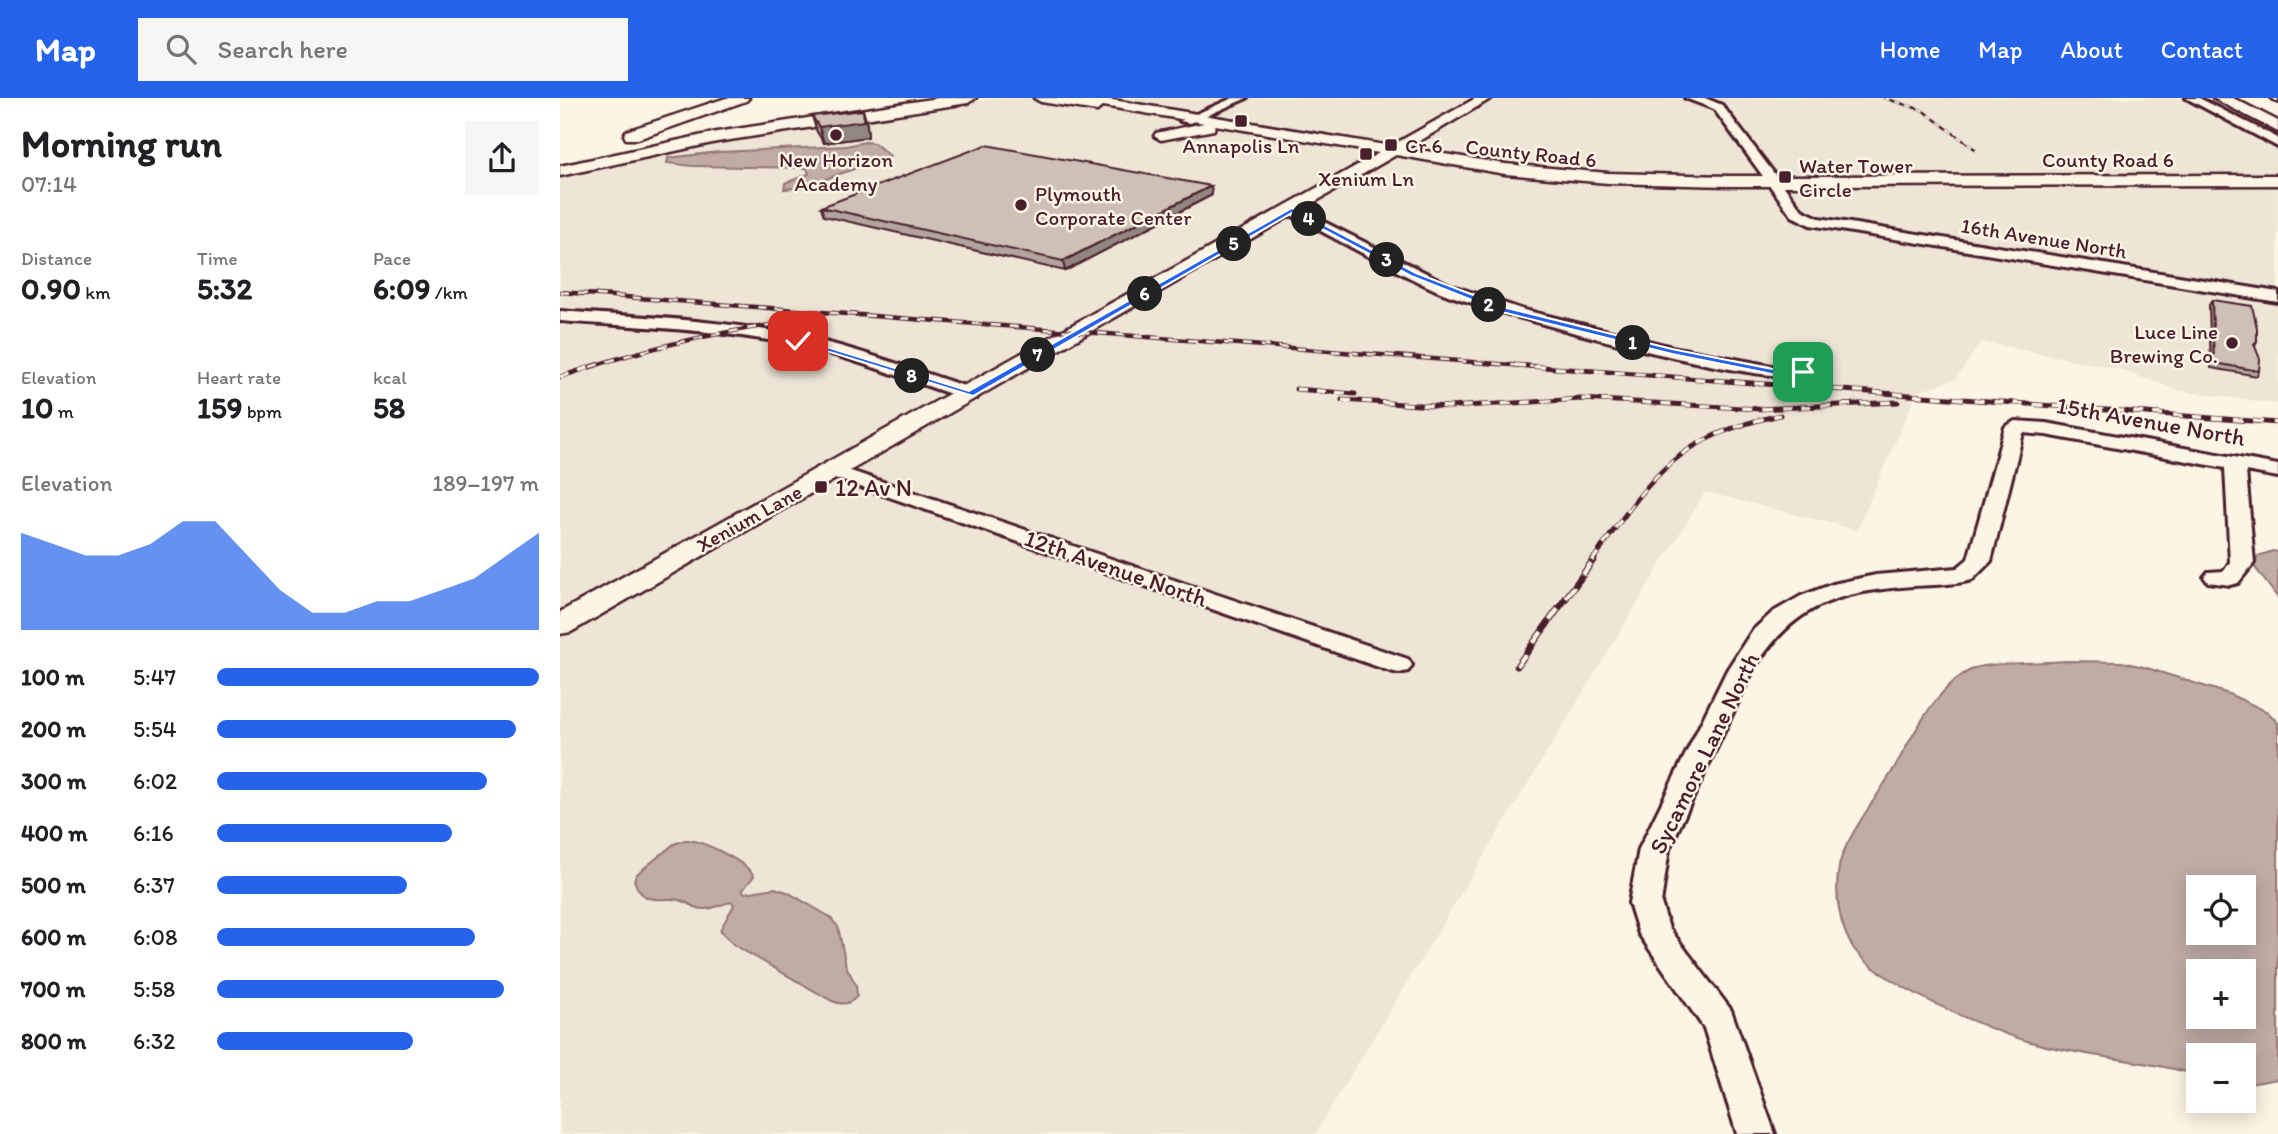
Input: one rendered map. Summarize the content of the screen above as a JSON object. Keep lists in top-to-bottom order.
{
  "streets": {
    "main road": ["County Road 6", "Xenium Lane"],
    "street": [
      "16th Avenue North",
      "15th Avenue North",
      "12th Avenue North",
      "Sycamore Lane North"
    ]
  },
  "crossings": [
    ["County Road 6", "16th Avenue North"],
    ["County Road 6", "Xenium Lane"],
    ["15th Avenue North", "Sycamore Lane North"],
    ["Xenium Lane", "12th Avenue North"]
  ],
  "places": {
    "transit": [
      "Annapolis Ln",
      "Cr 6",
      "Xenium Ln",
      "Water Tower Circle",
      "12 Av N"
    ],
    "other": ["New Horizon Academy", "Plymouth Corporate Center", "Luce Line Brewing Co."]
  },
  "page": {
    "header": "Map",
    "search": "Search here",
    "nav": [
      "Home",
      "Map",
      "About",
      "Contact"
    ],
    "heading": ["Morning run", "07:14"],
    "pins": [
      "4",
      "5",
      "3",
      "6",
      "2",
      "1",
      "7",
      "8"
    ],
    "stats": [
      ["Distance", "0.90 km"],
      ["Time", "5:32"],
      ["Pace", "6:09 /km"],
      ["Elevation", "10 m"],
      ["Heart rate", "159 bpm"],
      ["kcal", "58"]
    ],
    "chart": ["Elevation", "189–197 m"],
    "list": [
      {
        "name": "100 m",
        "note": "5:47"
      },
      {
        "name": "200 m",
        "note": "5:54"
      },
      {
        "name": "300 m",
        "note": "6:02"
      },
      {
        "name": "400 m",
        "note": "6:16"
      },
      {
        "name": "500 m",
        "note": "6:37"
      },
      {
        "name": "600 m",
        "note": "6:08"
      },
      {
        "name": "700 m",
        "note": "5:58"
      },
      {
        "name": "800 m",
        "note": "6:32"
      }
    ],
    "map_buttons": ["+", "−"]
  }
}
